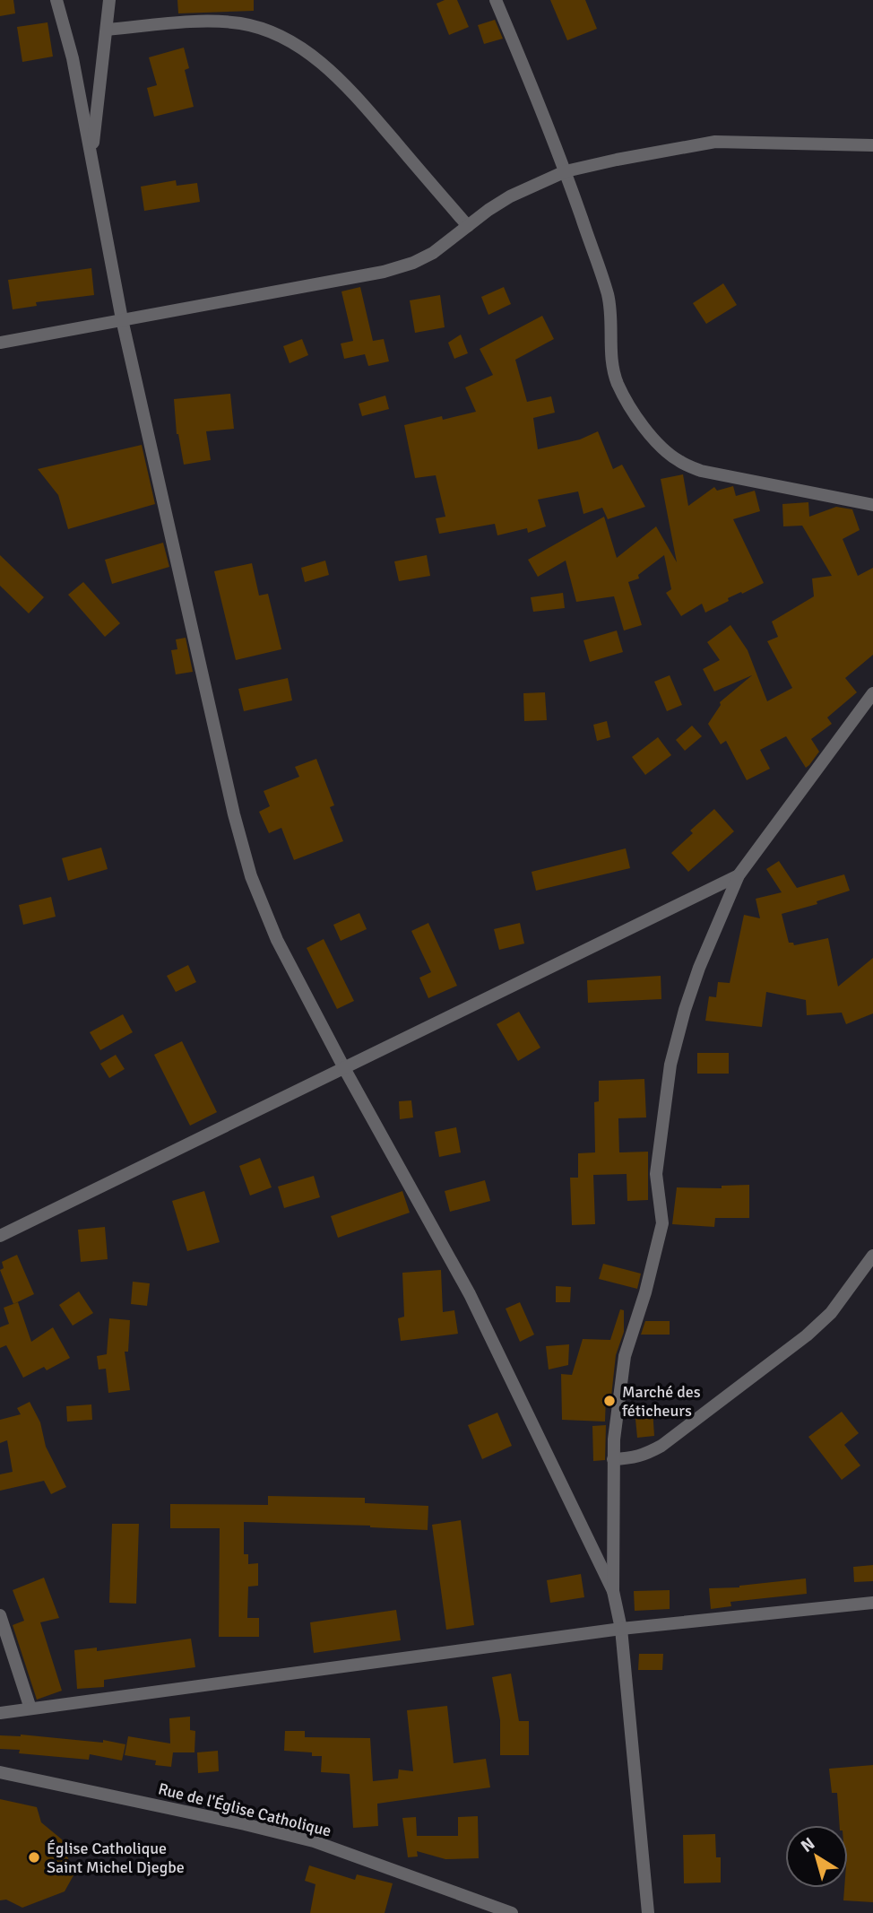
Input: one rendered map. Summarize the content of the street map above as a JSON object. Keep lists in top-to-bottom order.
{
  "streets": {
    "street": ["Rue de l'Église Catholique"]
  },
  "places": ["Marché des féticheurs", "Église Catholique Saint Michel Djegbe"],
  "north": "top left"
}
